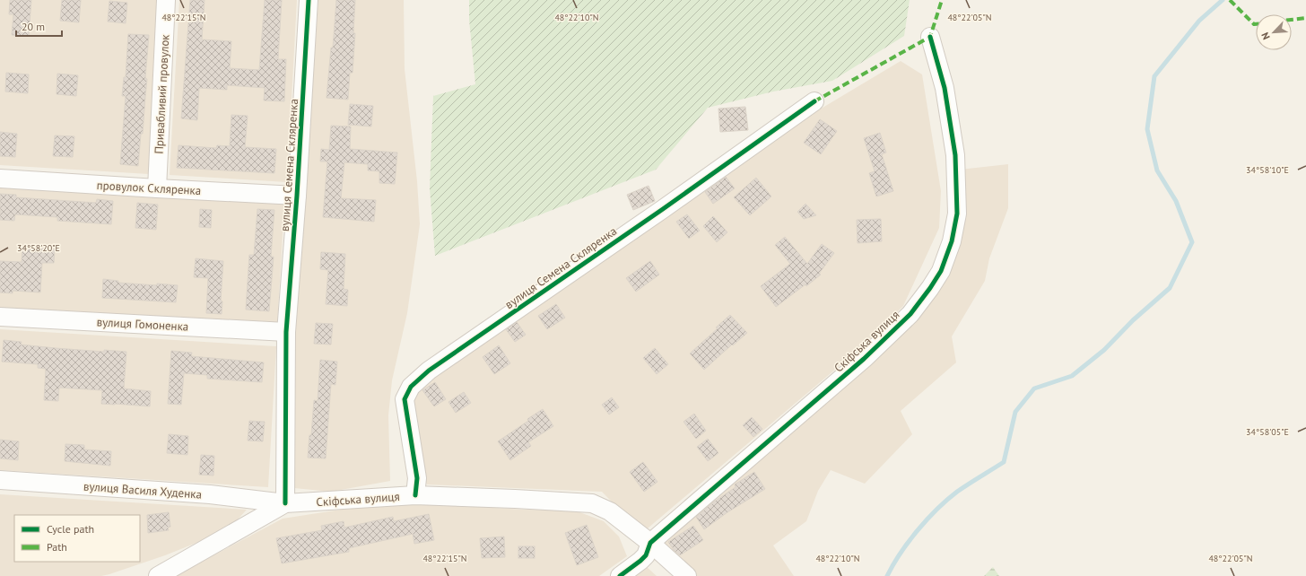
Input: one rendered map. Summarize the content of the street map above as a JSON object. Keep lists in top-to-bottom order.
{
  "streets": {
    "street": [
      "Привабливий провулок",
      "вулиця Семена Скляренка",
      "провулок Скляренка",
      "вулиця Гомоненка",
      "Скіфська вулиця",
      "вулиця Василя Худенка"
    ]
  },
  "crossings": [
    ["Привабливий провулок", "провулок Скляренка"],
    ["вулиця Семена Скляренка", "провулок Скляренка"],
    ["вулиця Семена Скляренка", "вулиця Гомоненка"],
    ["вулиця Семена Скляренка", "Скіфська вулиця"],
    ["вулиця Семена Скляренка", "вулиця Василя Худенка"],
    ["Скіфська вулиця", "вулиця Василя Худенка"]
  ],
  "legend": ["Cycle path", "Path"],
  "scale_bar": "20 m",
  "north": "bottom left",
  "coordinates": [
    "48°22'15\"N",
    "48°22'10\"N",
    "48°22'05\"N",
    "34°58'10\"E",
    "34°58'20\"E",
    "34°58'05\"E"
  ]
}
